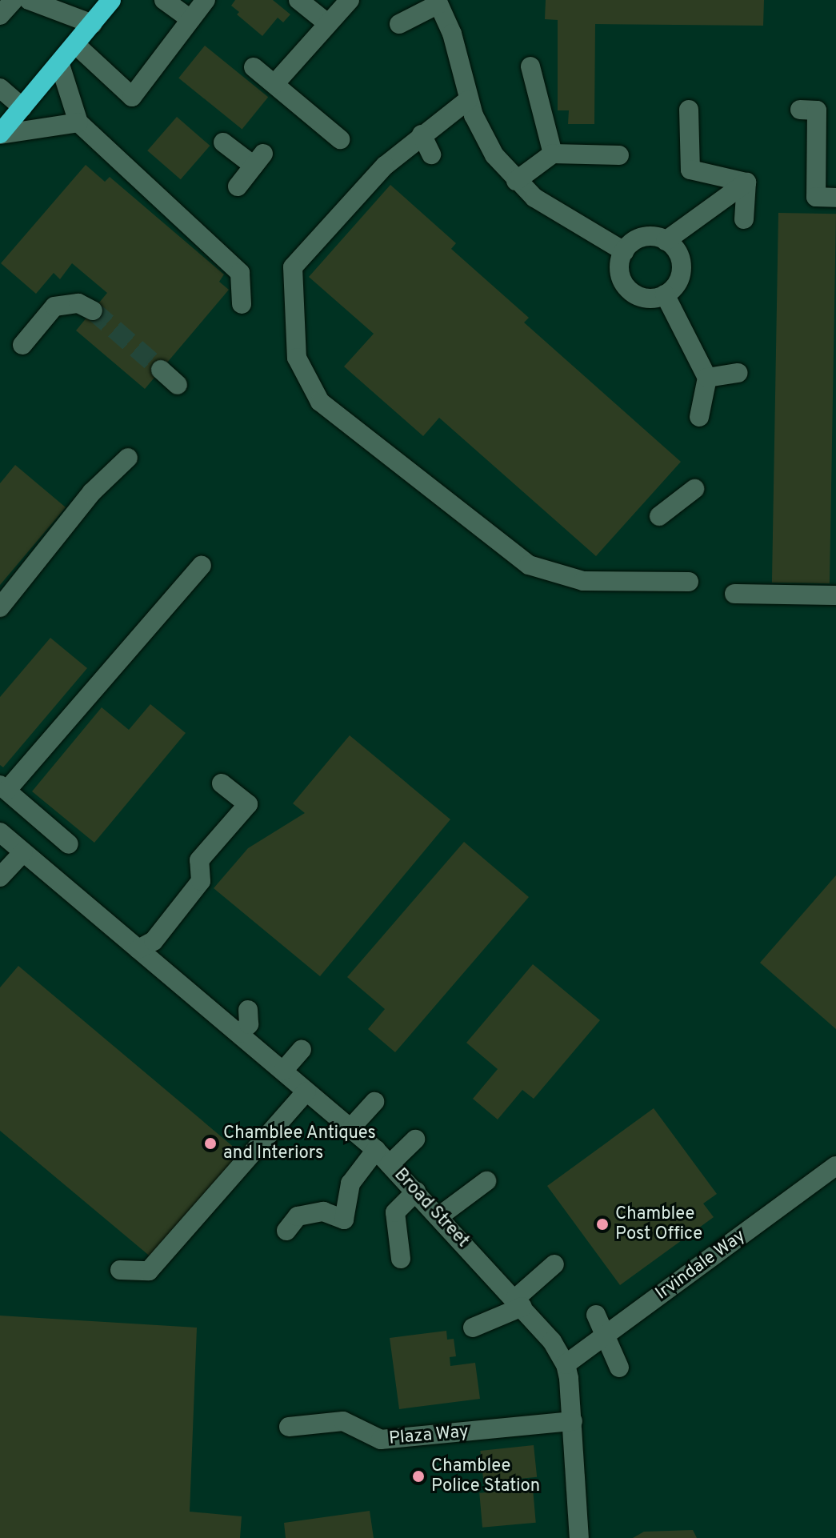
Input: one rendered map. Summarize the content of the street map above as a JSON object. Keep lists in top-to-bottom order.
{
  "streets": {
    "street": ["Broad Street", "Irvindale Way", "Plaza Way"]
  },
  "crossings": [
    ["Broad Street", "Irvindale Way"],
    ["Broad Street", "Plaza Way"]
  ],
  "places": ["Chamblee Antiques and Interiors", "Chamblee Post Office", "Chamblee Police Station"]
}
